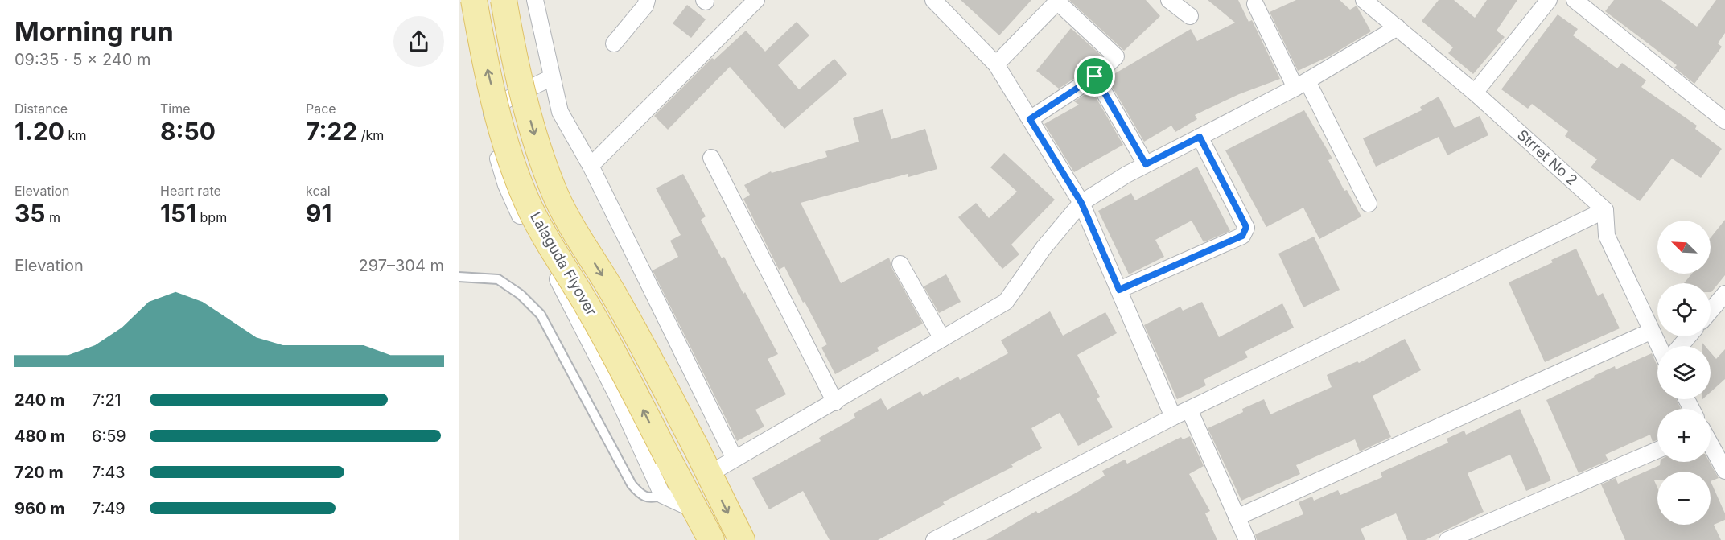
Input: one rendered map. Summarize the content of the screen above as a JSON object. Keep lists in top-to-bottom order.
{
  "streets": {
    "main road": ["Lalaguda Flyover"],
    "street": ["Strret No 2"]
  },
  "north": "top left",
  "page": {
    "heading": ["Morning run", "09:35 · 5 × 240 m"],
    "stats": [
      ["Distance", "1.20 km"],
      ["Time", "8:50"],
      ["Pace", "7:22 /km"],
      ["Elevation", "35 m"],
      ["Heart rate", "151 bpm"],
      ["kcal", "91"]
    ],
    "map_buttons": ["+", "−"],
    "chart": ["Elevation", "297–304 m"],
    "list": [
      {
        "name": "240 m",
        "note": "7:21"
      },
      {
        "name": "480 m",
        "note": "6:59"
      },
      {
        "name": "720 m",
        "note": "7:43"
      },
      {
        "name": "960 m",
        "note": "7:49"
      }
    ]
  }
}
